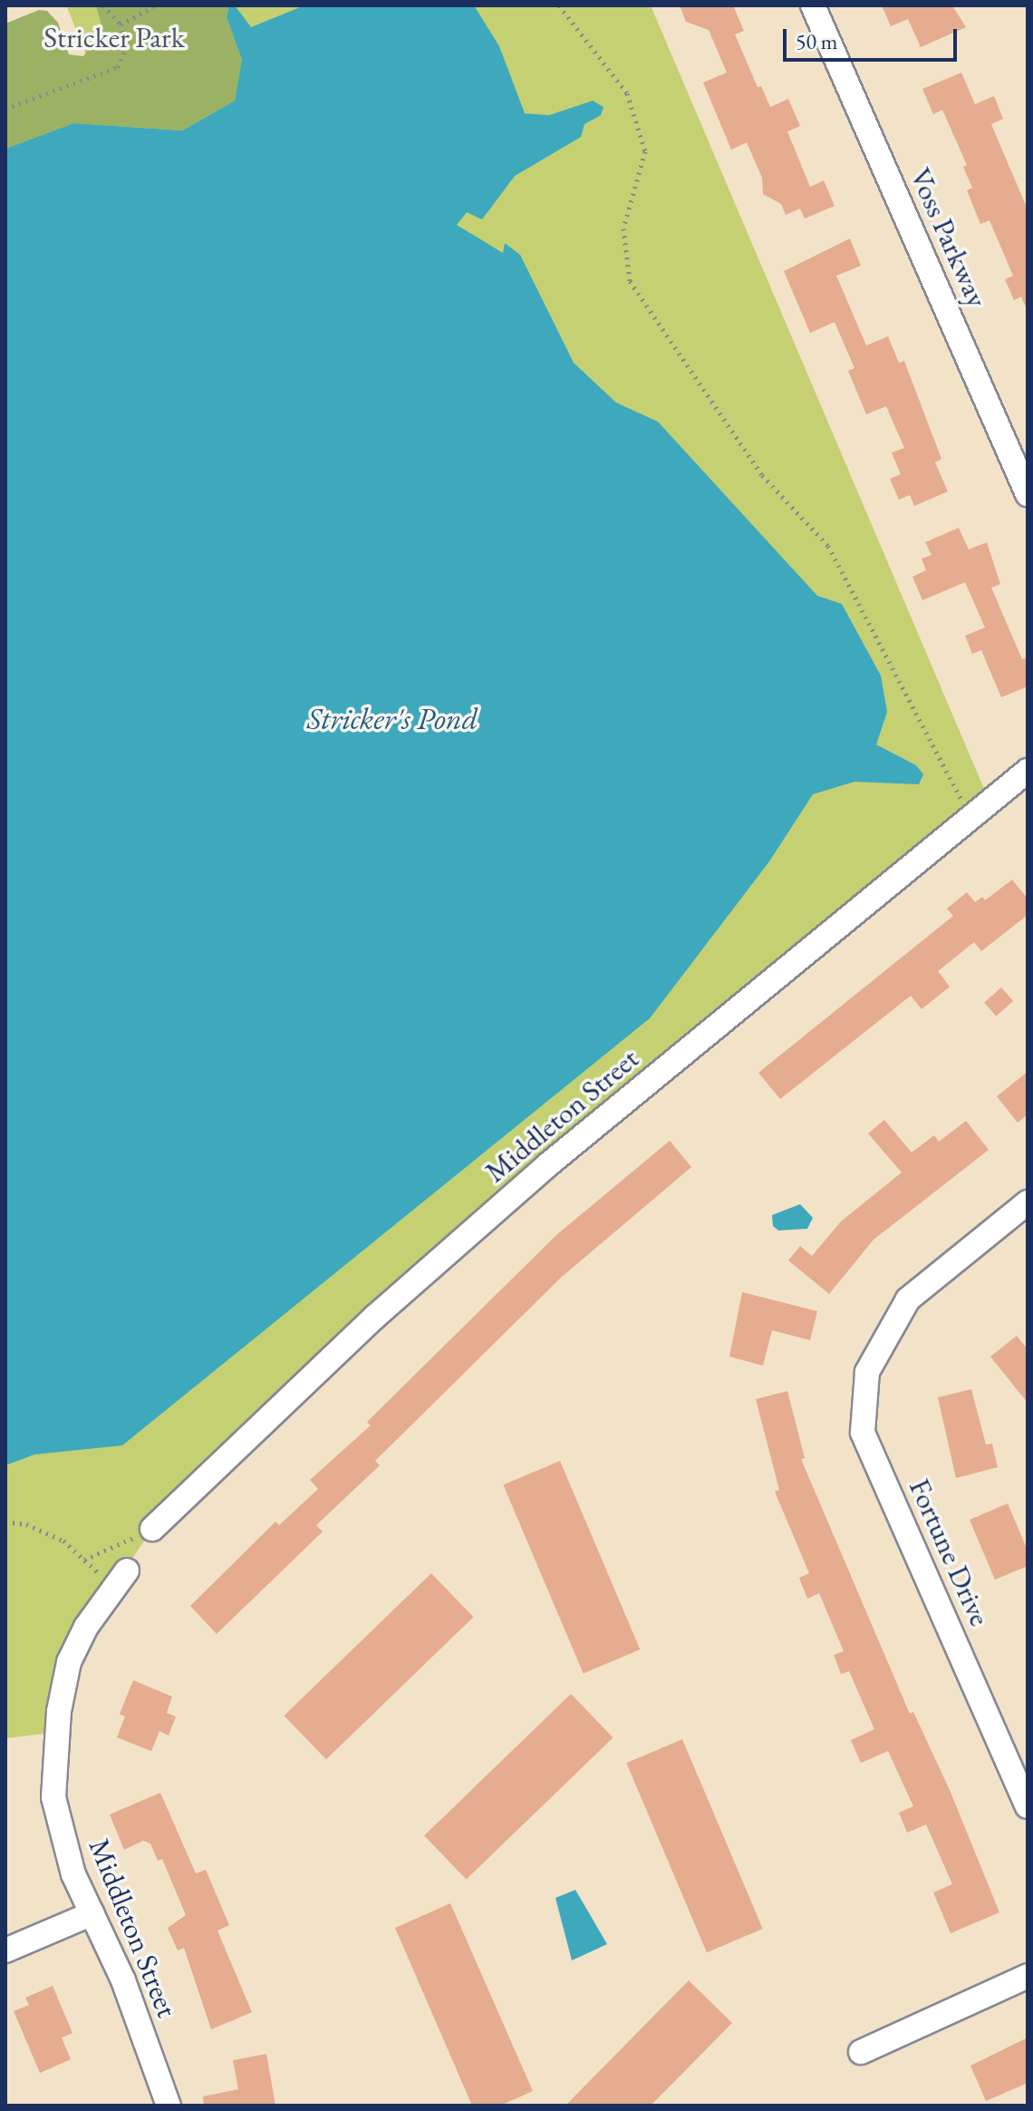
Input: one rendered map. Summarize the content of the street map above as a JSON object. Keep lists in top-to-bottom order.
{
  "streets": {
    "street": ["Voss Parkway", "Middleton Street", "Fortune Drive"]
  },
  "water": ["Stricker's Pond"],
  "parks": ["Stricker Park"],
  "scale_bar": "50 m"
}
